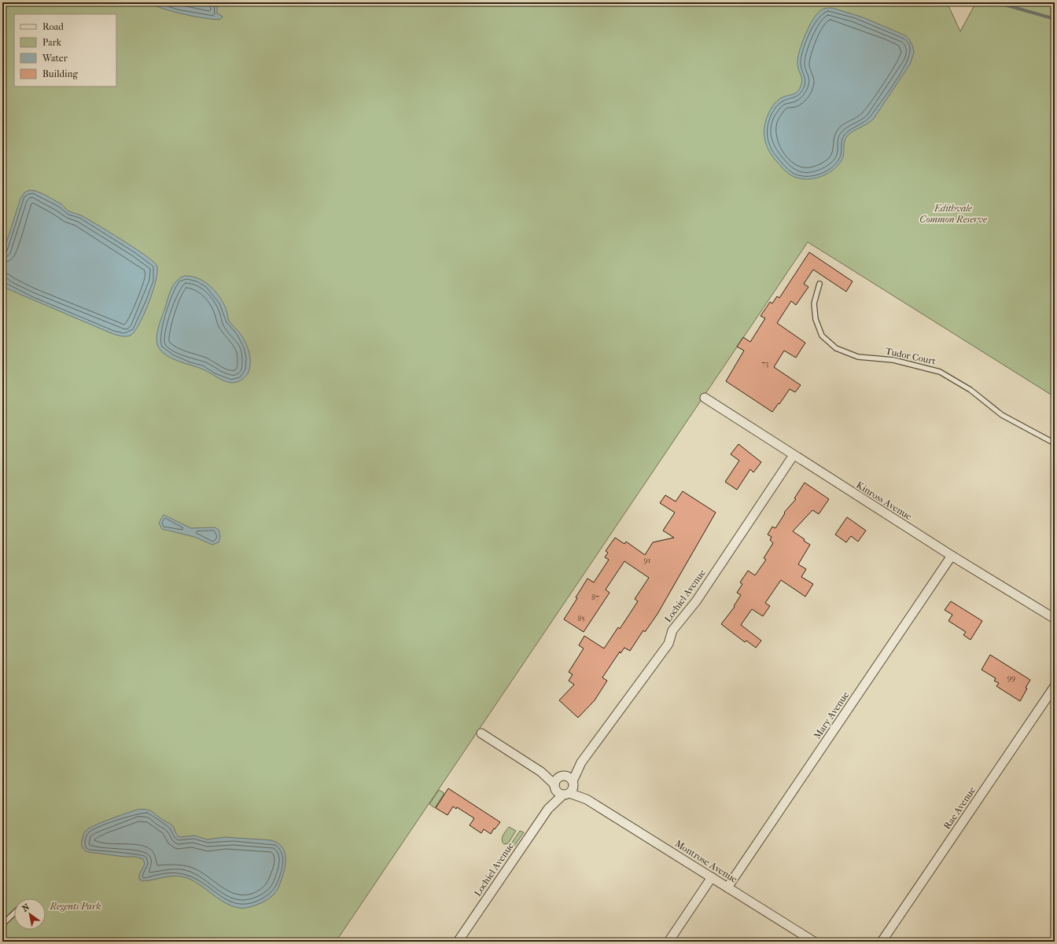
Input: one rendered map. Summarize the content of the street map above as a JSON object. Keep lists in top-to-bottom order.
{
  "streets": {
    "street": [
      "Kinross Avenue",
      "Lochiel Avenue",
      "Mary Avenue",
      "Rae Avenue",
      "Montrose Avenue"
    ],
    "lane": ["Tudor Court"]
  },
  "crossings": [
    ["Kinross Avenue", "Lochiel Avenue"],
    ["Kinross Avenue", "Mary Avenue"],
    ["Lochiel Avenue", "Montrose Avenue"],
    ["Mary Avenue", "Montrose Avenue"]
  ],
  "parks": ["Edithvale Common Reserve", "Regents Park"],
  "house_numbers": [
    "73",
    "91",
    "87",
    "85",
    "99"
  ],
  "legend": [
    "Road",
    "Park",
    "Water",
    "Building"
  ],
  "north": "top left"
}
